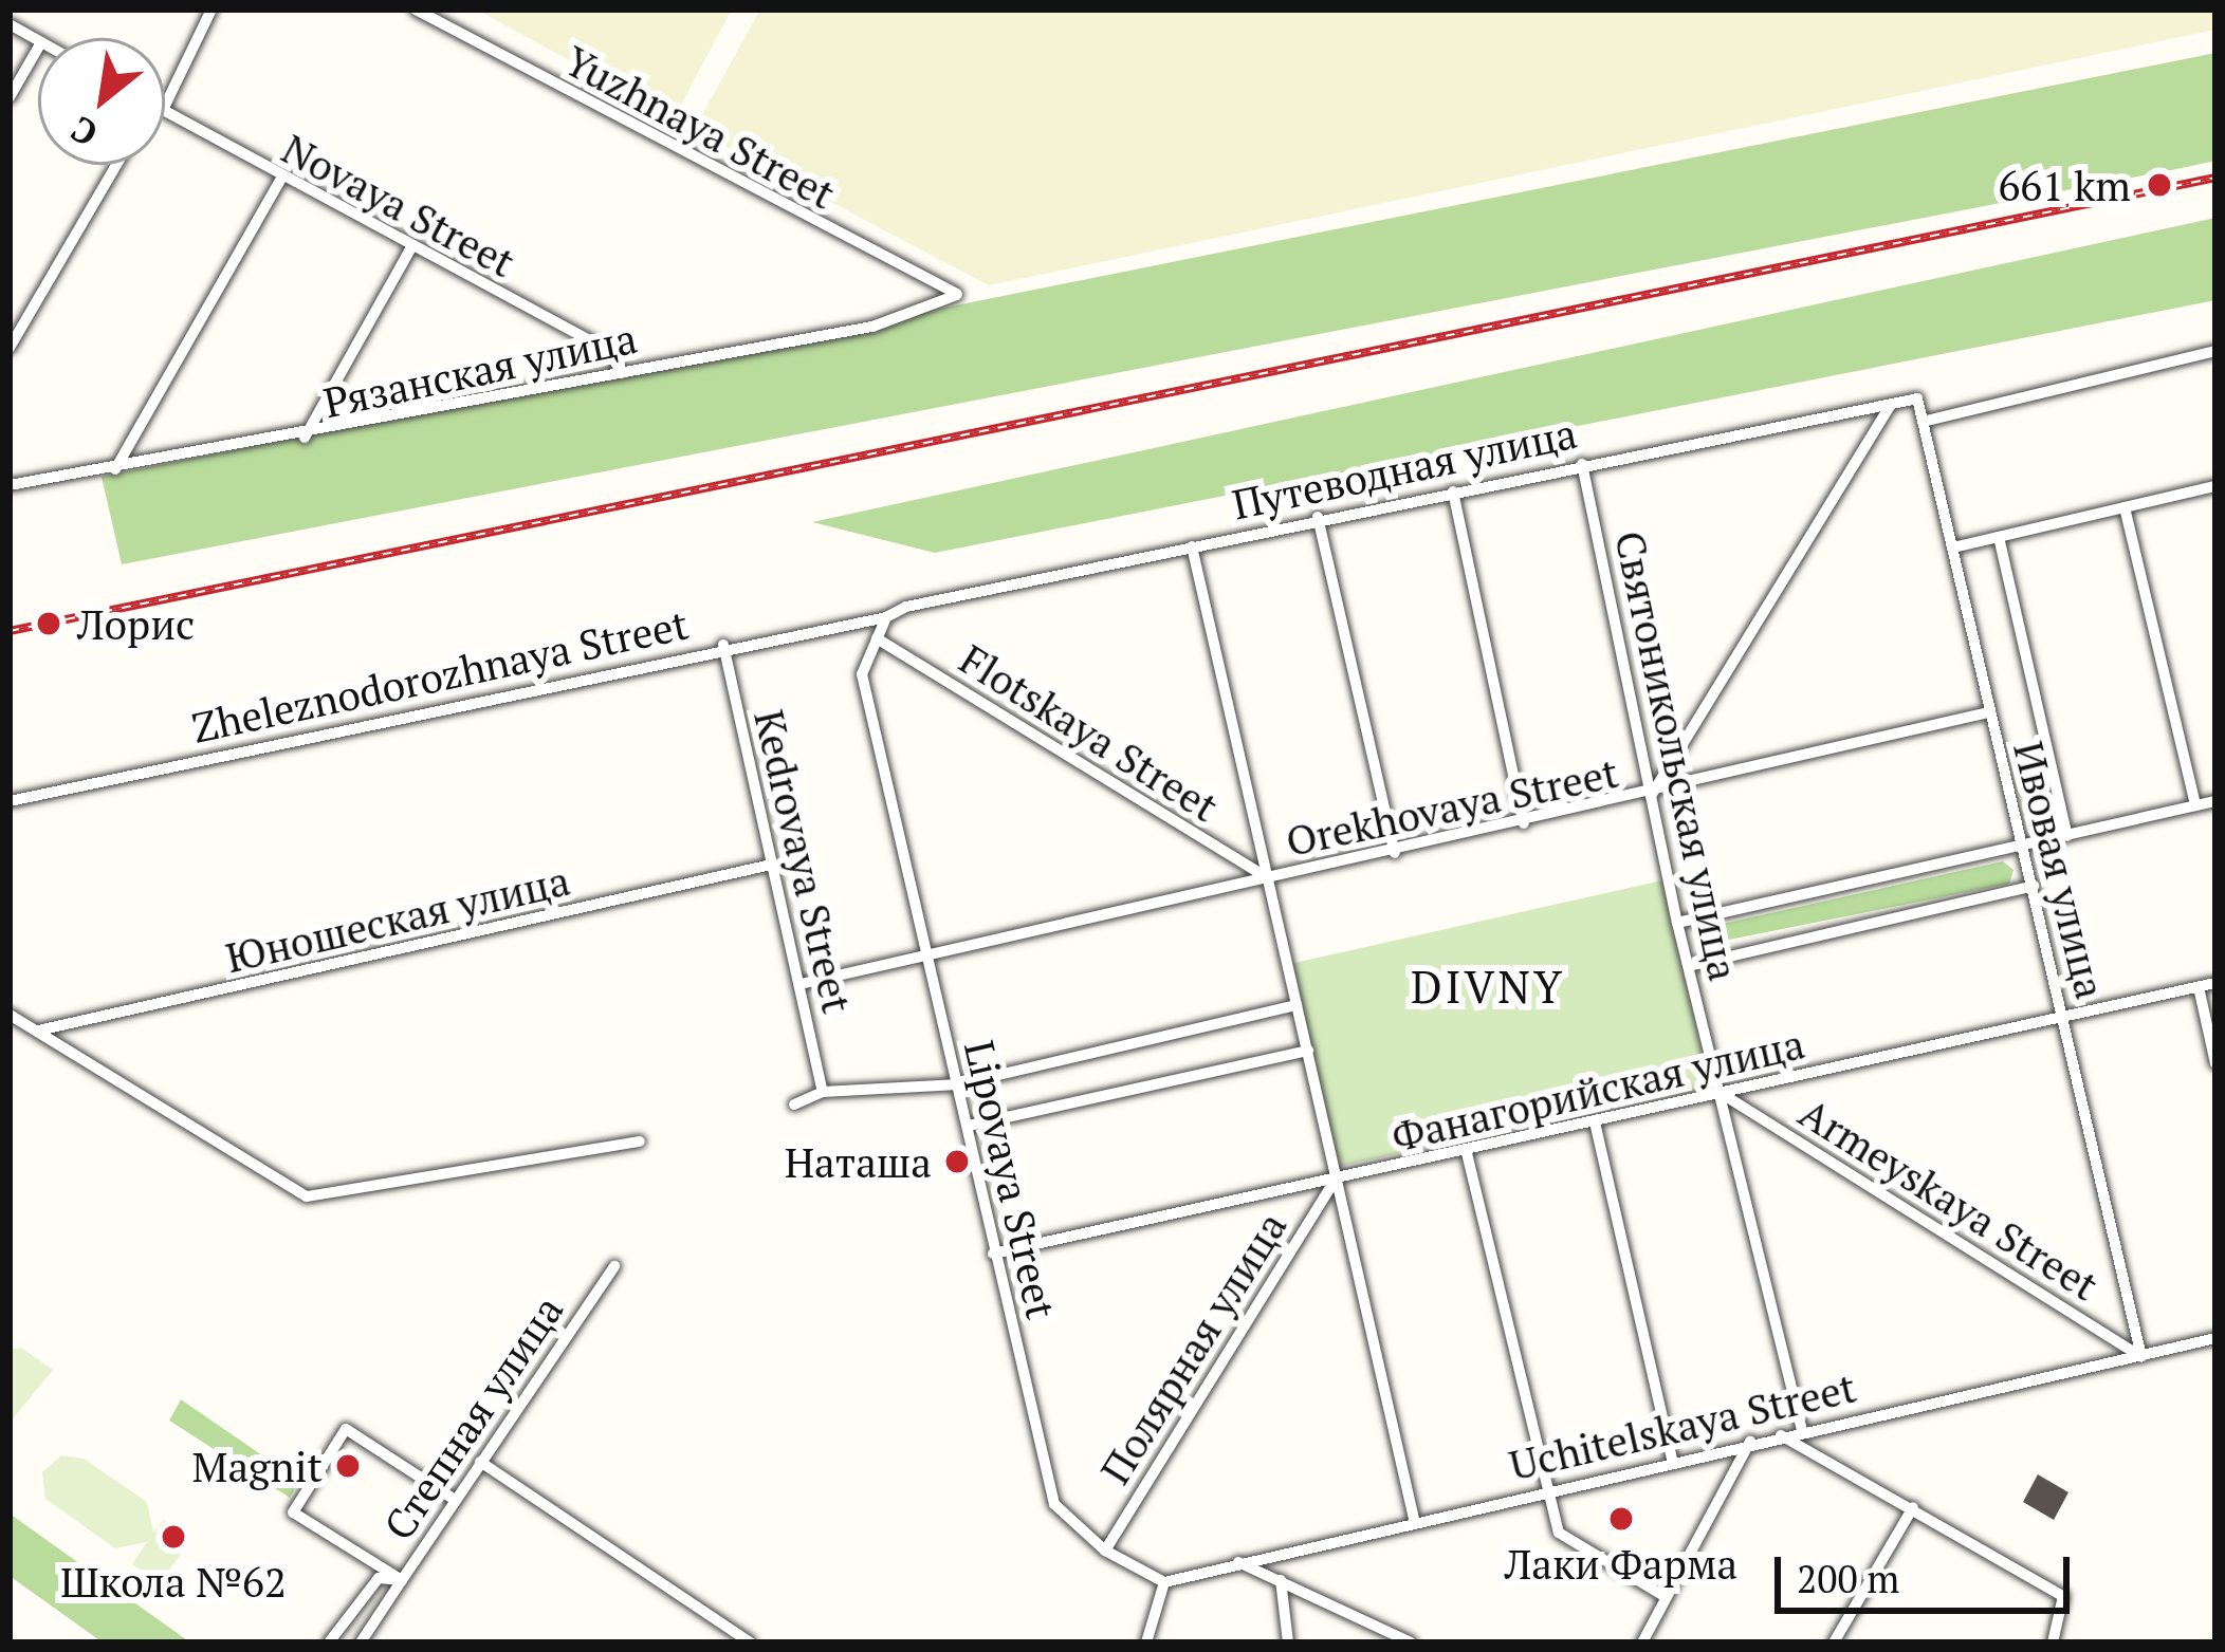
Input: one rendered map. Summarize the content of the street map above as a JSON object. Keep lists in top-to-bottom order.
{
  "streets": {
    "street": [
      "Yuzhnaya Street",
      "Novaya Street",
      "Рязанская улица",
      "Путеводная улица",
      "Zheleznodorozhnaya Street",
      "Flotskaya Street",
      "Святоникольская улица",
      "Orekhovaya Street",
      "Kedrovaya Street",
      "Ивовая улица",
      "Юношеская улица",
      "Фанагорийская улица",
      "Lipovaya Street",
      "Armeyskaya Street",
      "Полярная улица",
      "Степная улица",
      "Uchitelskaya Street"
    ]
  },
  "crossings": [
    ["Yuzhnaya Street", "Рязанская улица"],
    ["Novaya Street", "Рязанская улица"],
    ["Путеводная улица", "Zheleznodorozhnaya Street"],
    ["Путеводная улица", "Святоникольская улица"],
    ["Путеводная улица", "Ивовая улица"],
    ["Zheleznodorozhnaya Street", "Kedrovaya Street"],
    ["Flotskaya Street", "Orekhovaya Street"],
    ["Flotskaya Street", "Lipovaya Street"],
    ["Святоникольская улица", "Orekhovaya Street"],
    ["Святоникольская улица", "Фанагорийская улица"],
    ["Святоникольская улица", "Armeyskaya Street"],
    ["Святоникольская улица", "Uchitelskaya Street"],
    ["Orekhovaya Street", "Kedrovaya Street"],
    ["Orekhovaya Street", "Ивовая улица"],
    ["Orekhovaya Street", "Lipovaya Street"],
    ["Kedrovaya Street", "Юношеская улица"],
    ["Ивовая улица", "Фанагорийская улица"],
    ["Ивовая улица", "Armeyskaya Street"],
    ["Ивовая улица", "Uchitelskaya Street"],
    ["Фанагорийская улица", "Lipovaya Street"],
    ["Фанагорийская улица", "Armeyskaya Street"],
    ["Фанагорийская улица", "Полярная улица"],
    ["Lipovaya Street", "Полярная улица"],
    ["Lipovaya Street", "Uchitelskaya Street"],
    ["Armeyskaya Street", "Uchitelskaya Street"]
  ],
  "districts": ["DIVNY"],
  "places": [
    "661 km",
    "Лорис",
    "Наташа",
    "Magnit",
    "Лаки Фарма",
    "Школа №62"
  ],
  "scale_bar": "200 m",
  "north": "bottom left"
}
